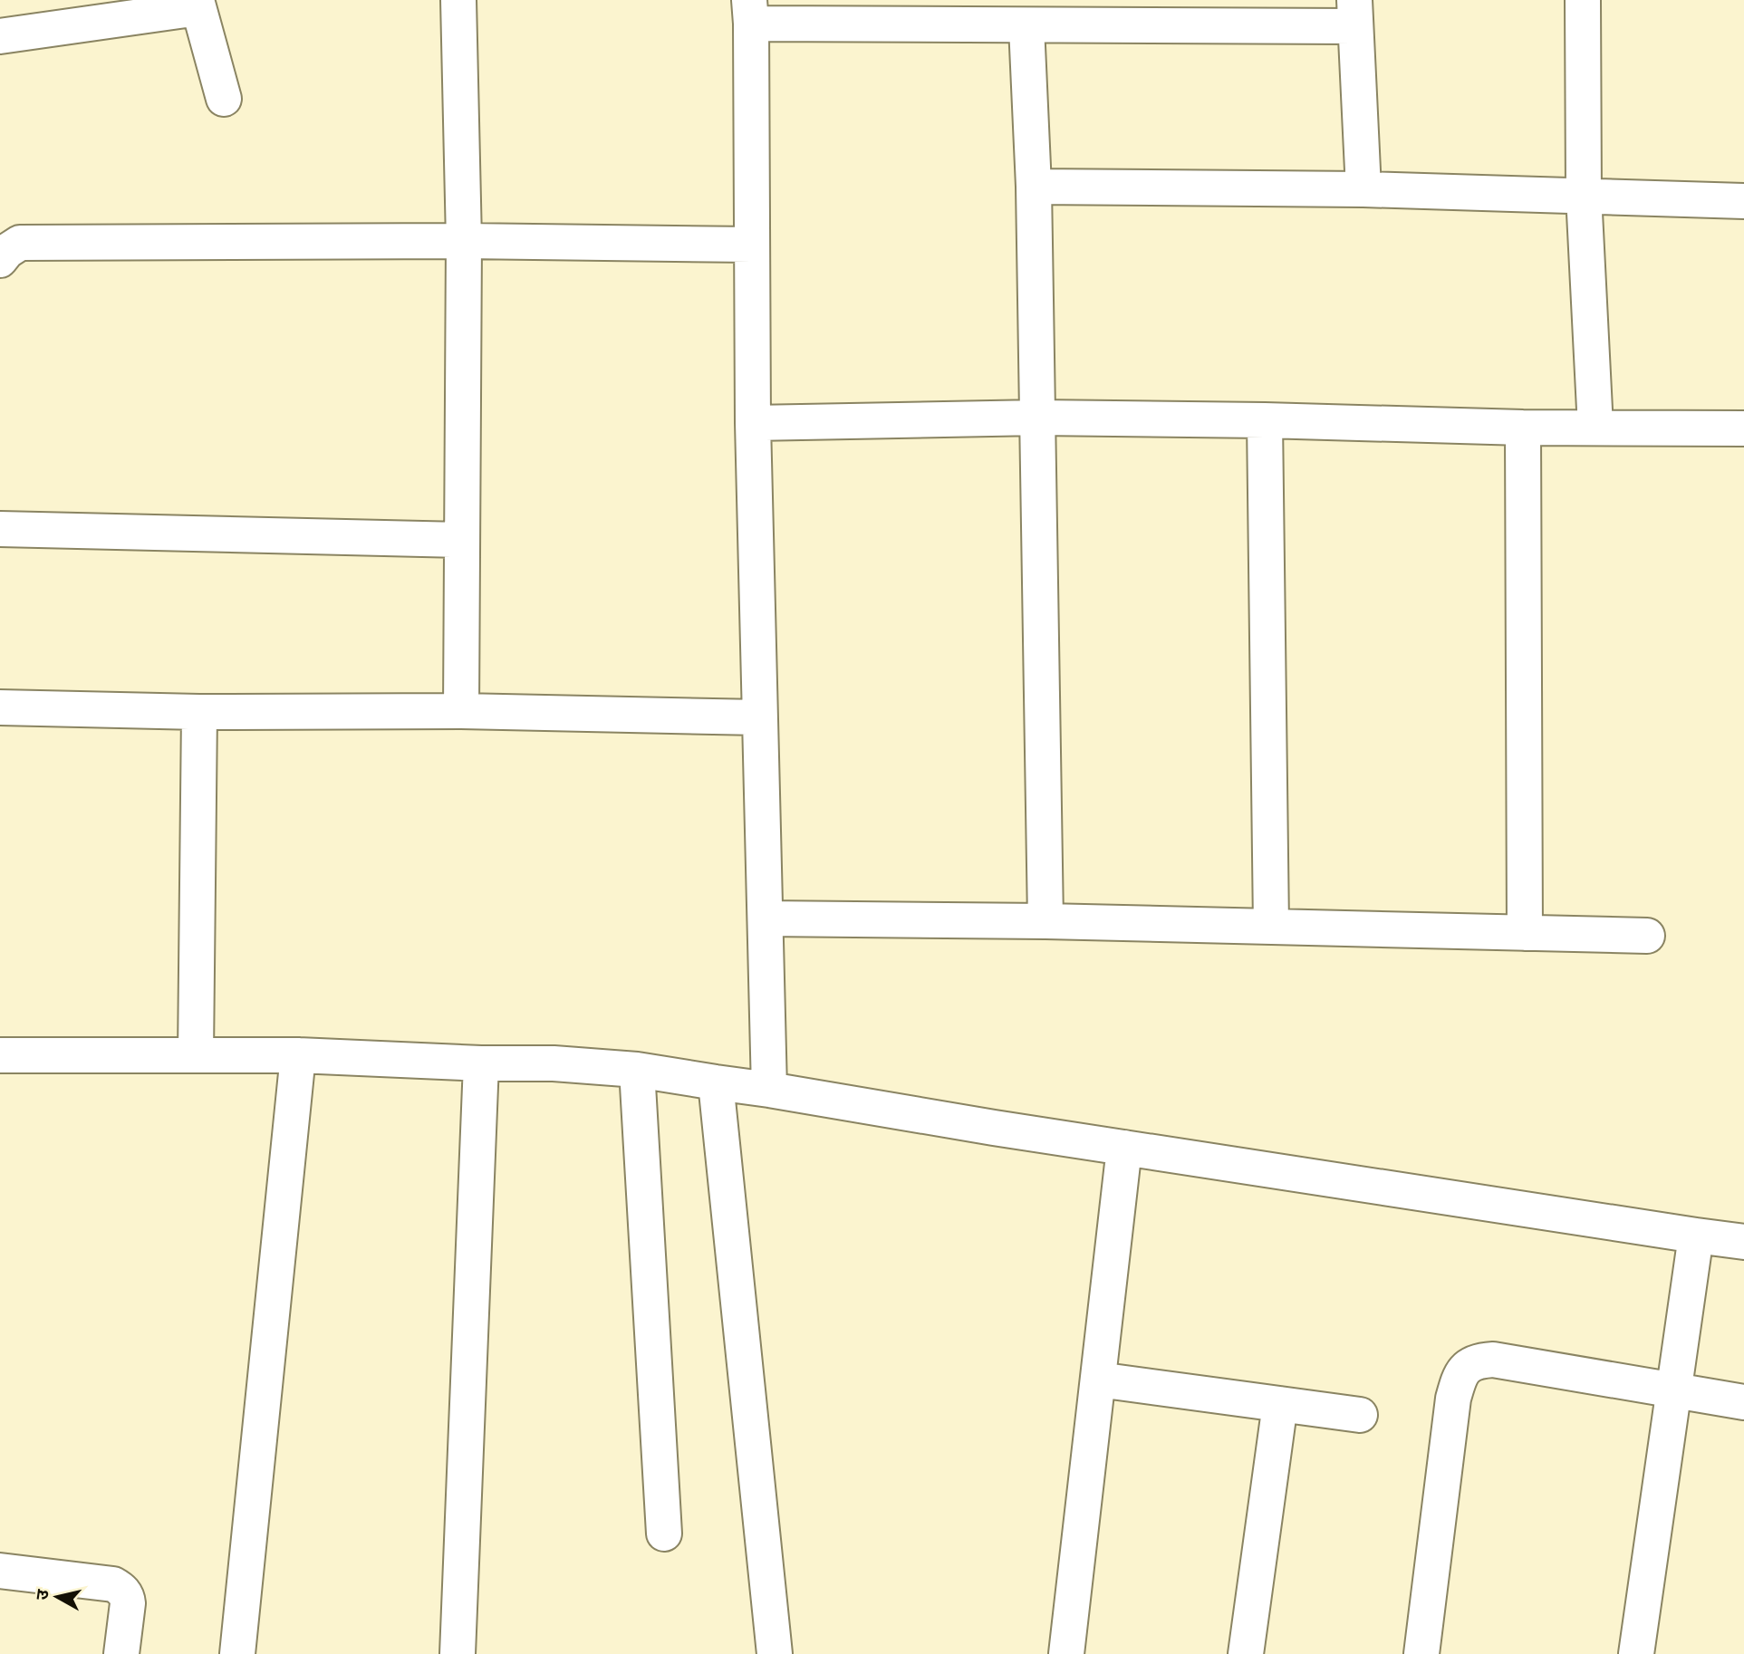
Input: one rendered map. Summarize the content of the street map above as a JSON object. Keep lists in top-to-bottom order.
{
  "north": "left"
}
